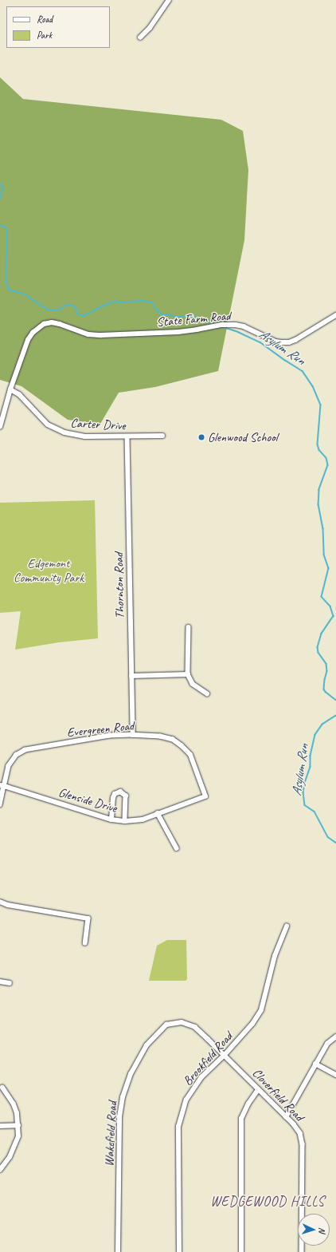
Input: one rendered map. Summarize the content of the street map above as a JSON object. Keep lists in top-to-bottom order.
{
  "streets": {
    "street": [
      "State Farm Road",
      "Carter Drive",
      "Thornton Road",
      "Evergreen Road",
      "Glenside Drive",
      "Brookfield Road",
      "Cloverfield Road",
      "Wakefield Road"
    ]
  },
  "crossings": [
    ["State Farm Road", "Carter Drive"],
    ["Carter Drive", "Thornton Road"],
    ["Thornton Road", "Evergreen Road"],
    ["Evergreen Road", "Glenside Drive"],
    ["Brookfield Road", "Cloverfield Road"],
    ["Brookfield Road", "Wakefield Road"],
    ["Cloverfield Road", "Wakefield Road"]
  ],
  "districts": ["WEDGEWOOD HILLS"],
  "water": ["Asylum Run"],
  "parks": ["Edgemont Community Park"],
  "places": ["Glenwood School"],
  "legend": ["Road", "Park"],
  "north": "right"
}
